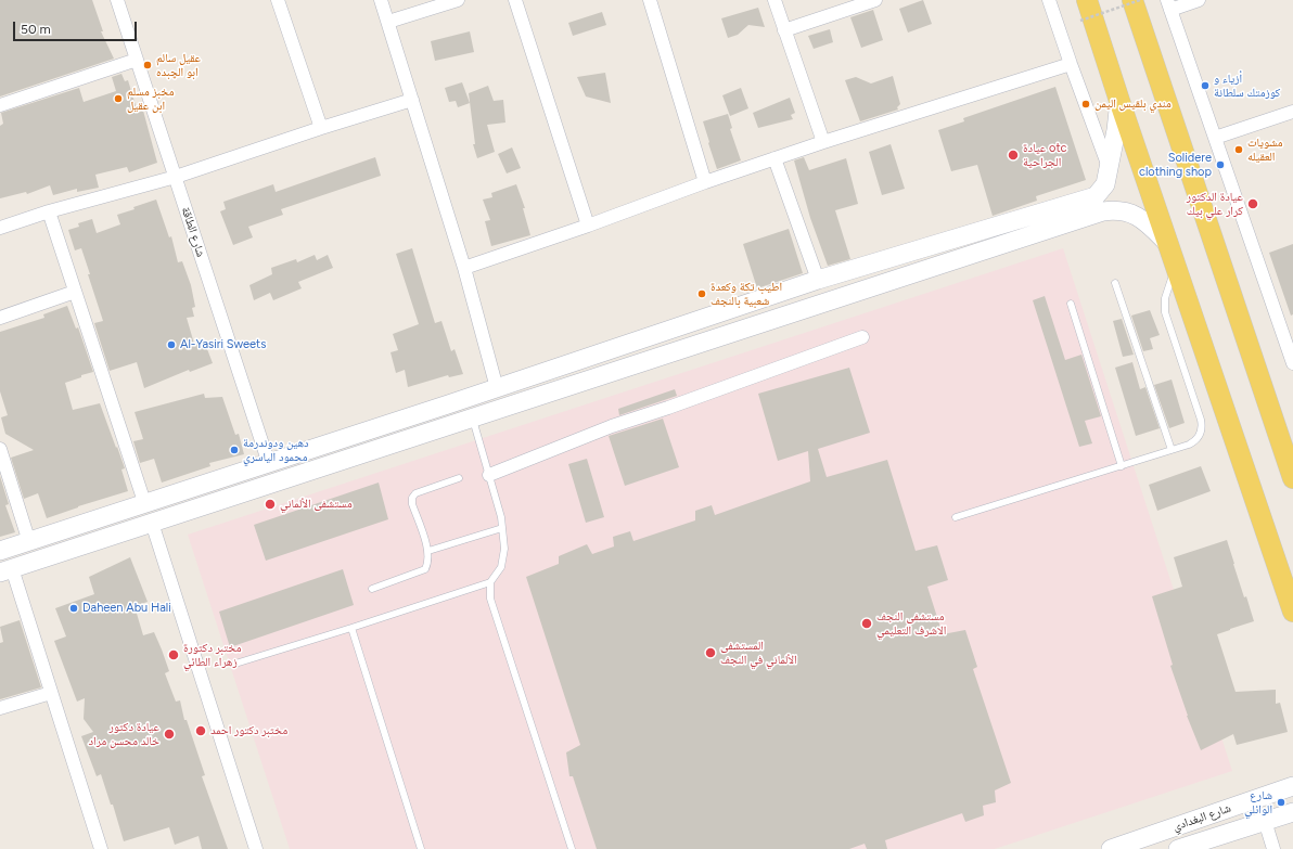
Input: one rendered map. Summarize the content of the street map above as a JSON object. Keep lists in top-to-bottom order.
{
  "streets": {
    "street": ["شارع الطاقة", "شارع البغدادي"]
  },
  "places": [
    "عقيل سالم ابو الچبده",
    "أزياء و كوزمتك سلطانة",
    "مخبز مسلم ابن عقيل",
    "مندي بلقيس اليمن",
    "مشويات العقيله",
    "عيادة otc الجراحية",
    "Solidere clothing shop",
    "عيادة الدكتور كرار علي بيك",
    "اطيب تكة وكعدة شعبية بالنجف",
    "Al-Yasiri Sweets",
    "دهين ودوندرمة محمود الياسري",
    "مستشفى الألماني",
    "Daheen Abu Hali",
    "مستشفى النجف الاشرف التعليمي",
    "المستشفى الألماني في النجف",
    "مختبر دكتورة زهراء الطائي",
    "مختبر دكتور احمد",
    "عيادة دكتور خالد محسن مراد",
    "شارع الوائلي"
  ],
  "scale_bar": "50 m"
}
